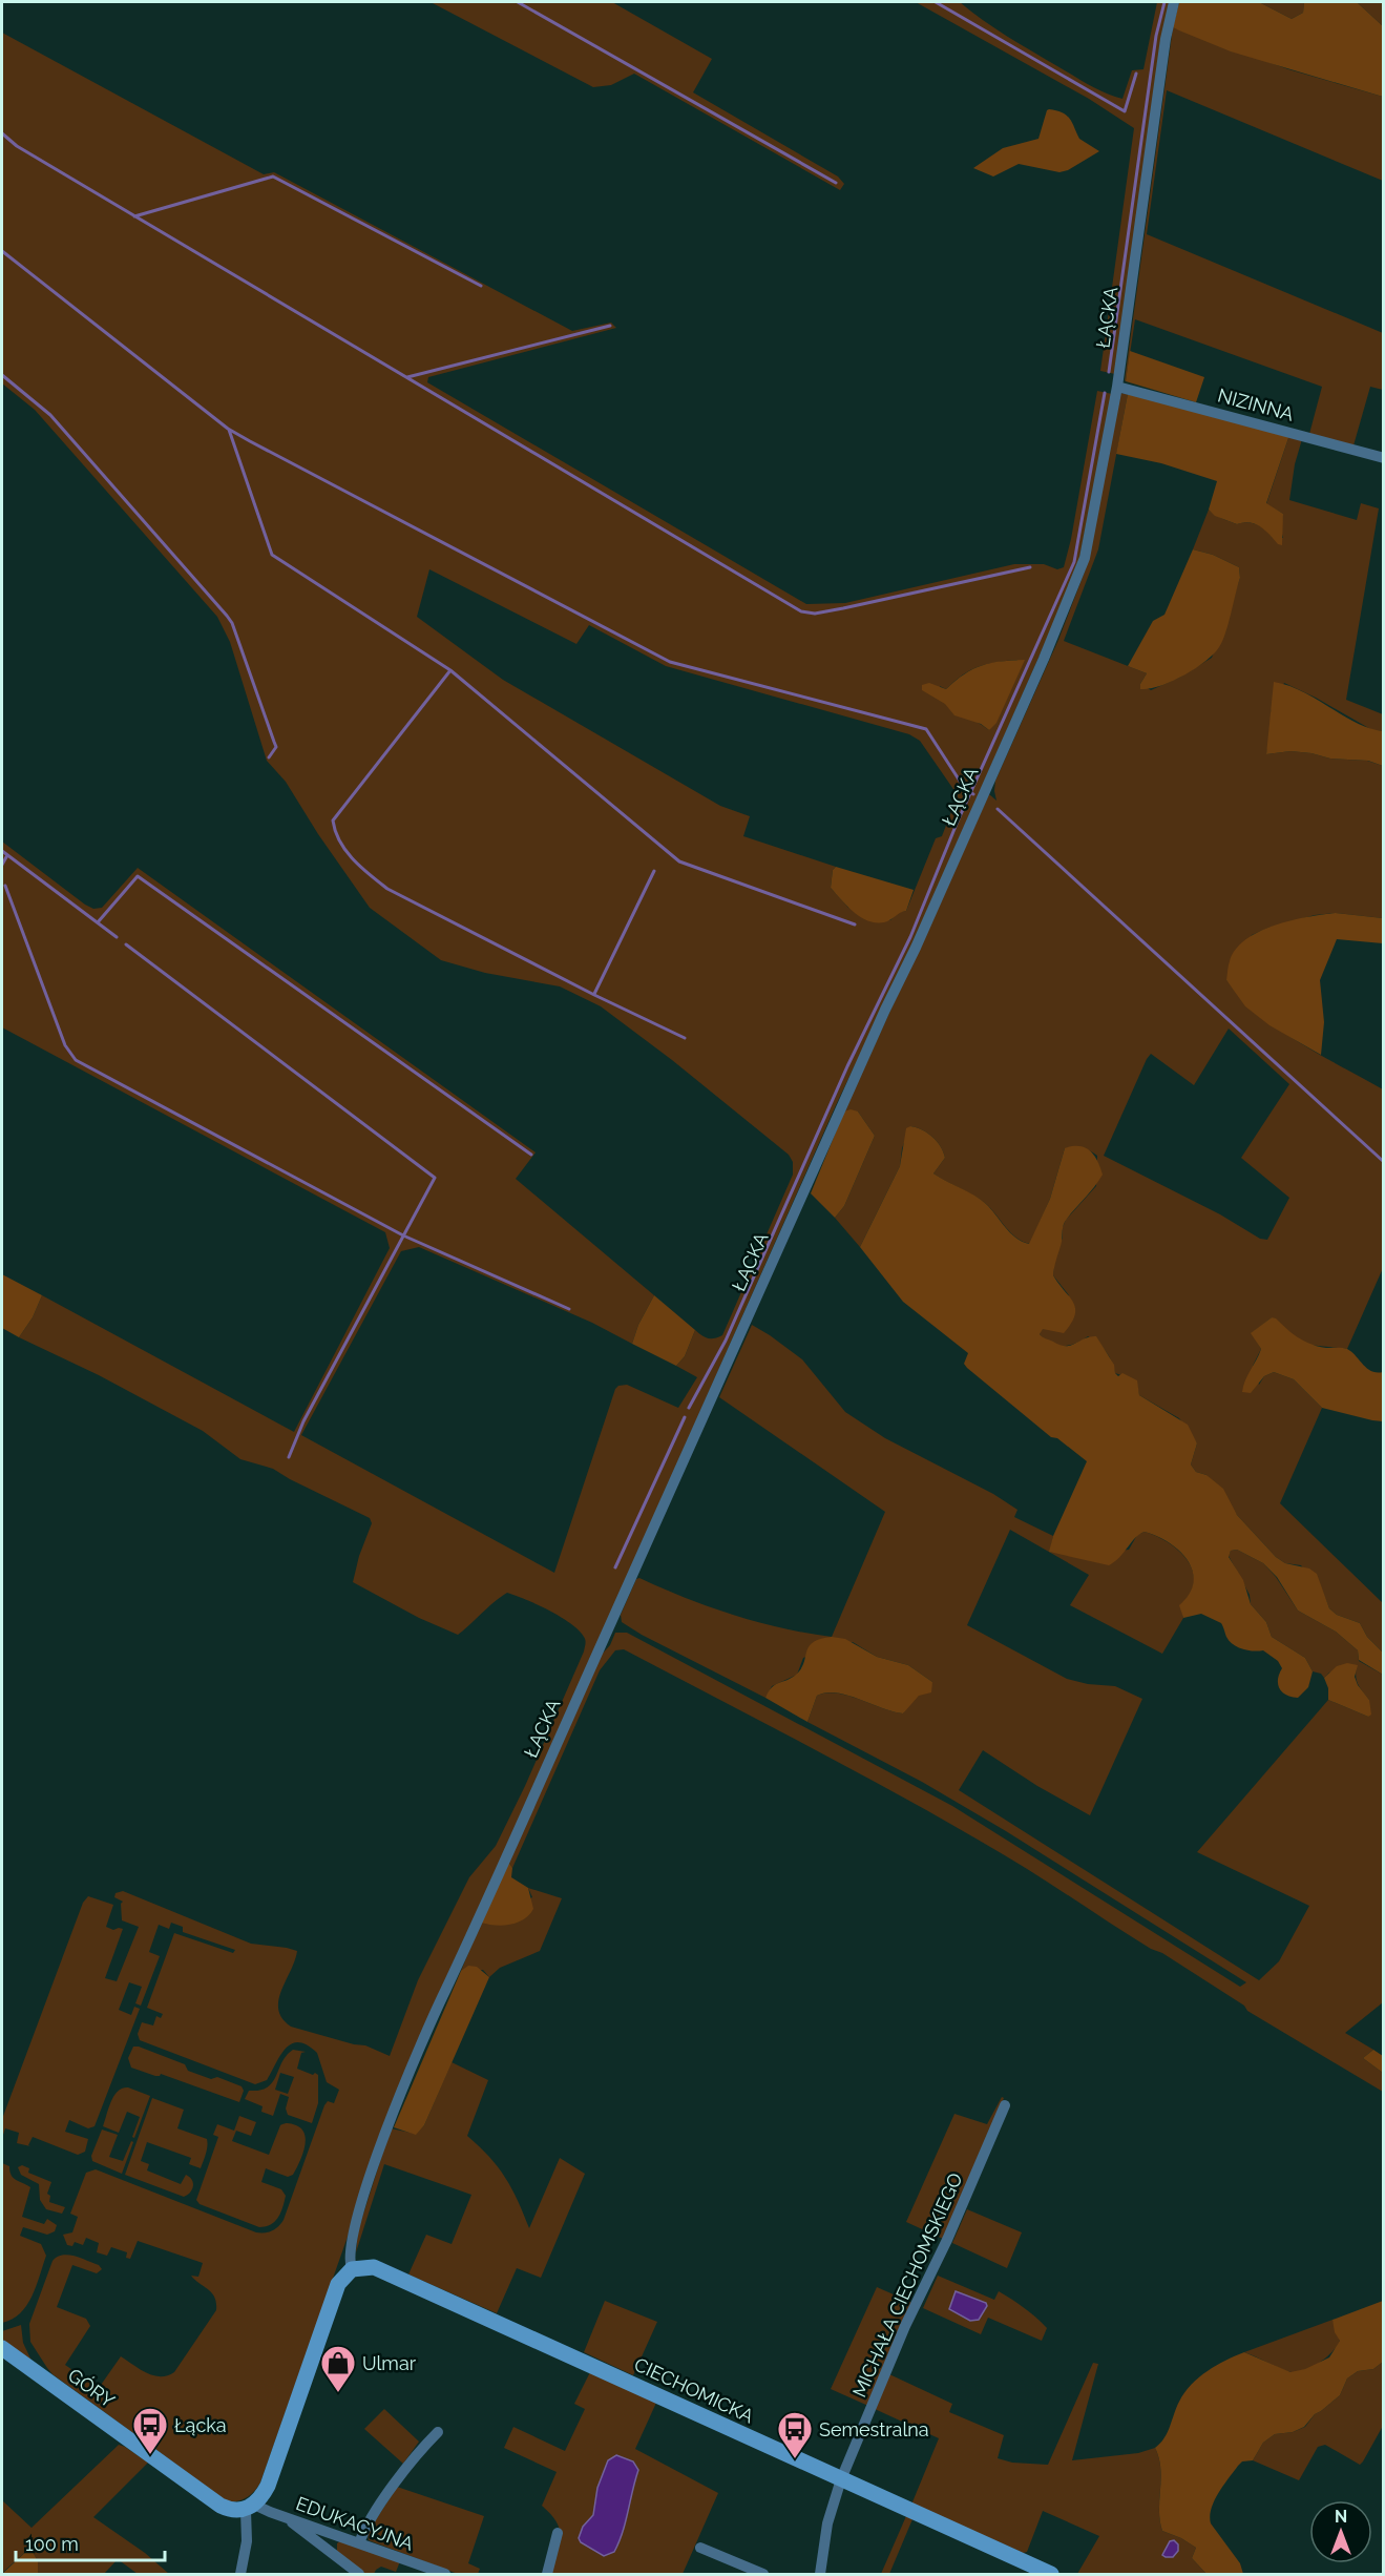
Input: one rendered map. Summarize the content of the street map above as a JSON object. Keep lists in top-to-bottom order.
{
  "streets": {
    "street": [
      "ŁĄCKA",
      "NIZINNA",
      "MICHAŁA CIECHOMSKIEGO",
      "GÓRY",
      "CIECHOMICKA",
      "EDUKACYJNA"
    ]
  },
  "crossings": [
    ["ŁĄCKA", "NIZINNA"],
    ["ŁĄCKA", "CIECHOMICKA"],
    ["MICHAŁA CIECHOMSKIEGO", "CIECHOMICKA"],
    ["GÓRY", "EDUKACYJNA"]
  ],
  "places": {
    "shop": ["Ulmar"],
    "bus stop": ["Łącka", "Semestralna"]
  },
  "scale_bar": "100 m",
  "north": "top"
}
